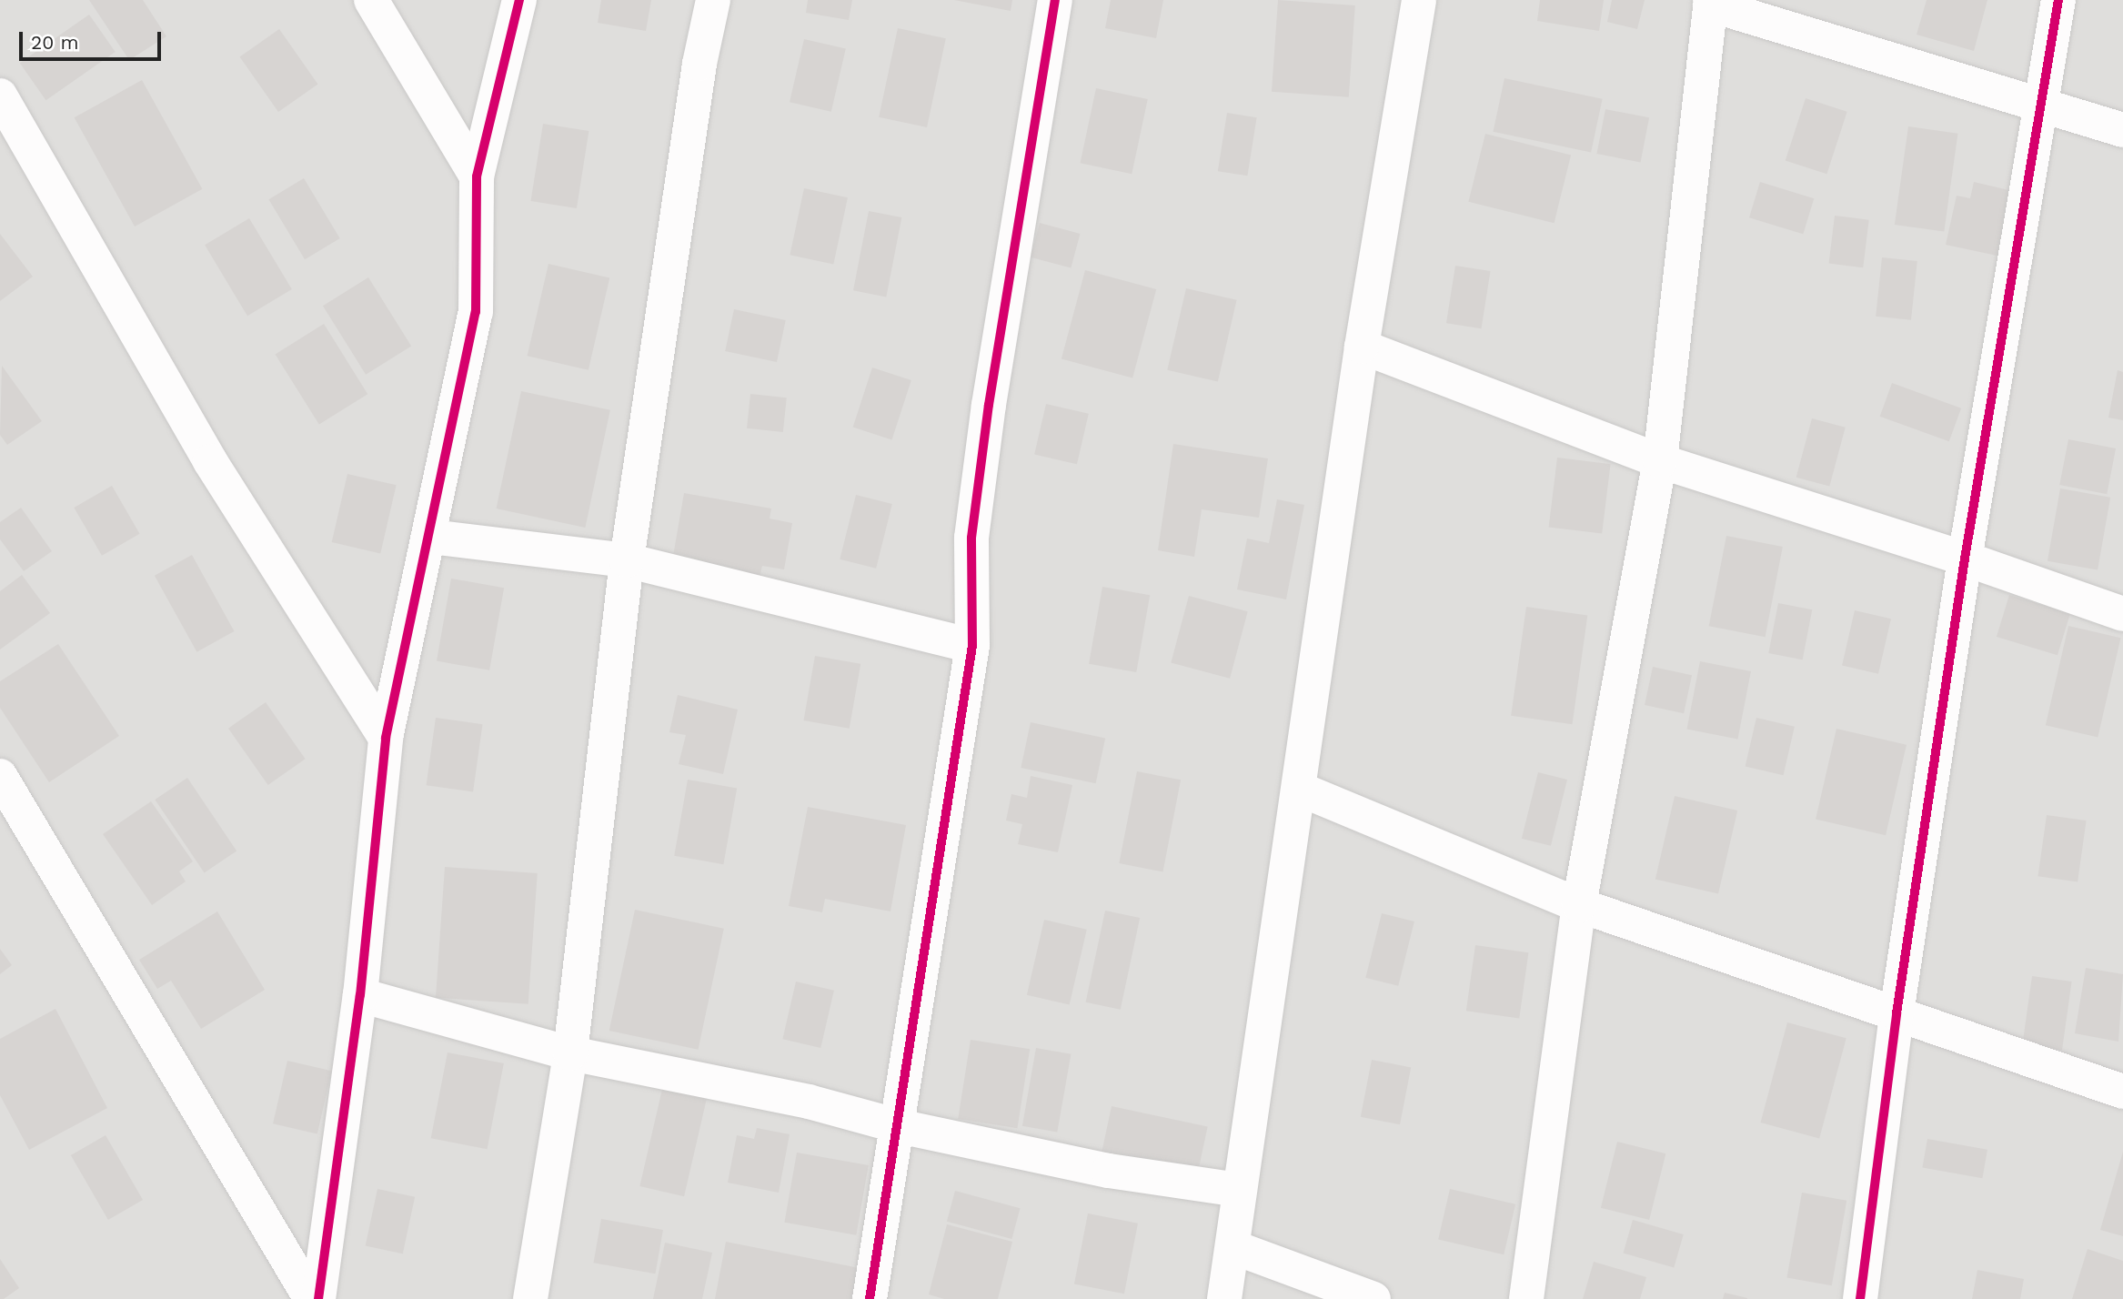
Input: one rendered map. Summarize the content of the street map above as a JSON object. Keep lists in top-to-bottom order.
{
  "scale_bar": "20 m"
}
